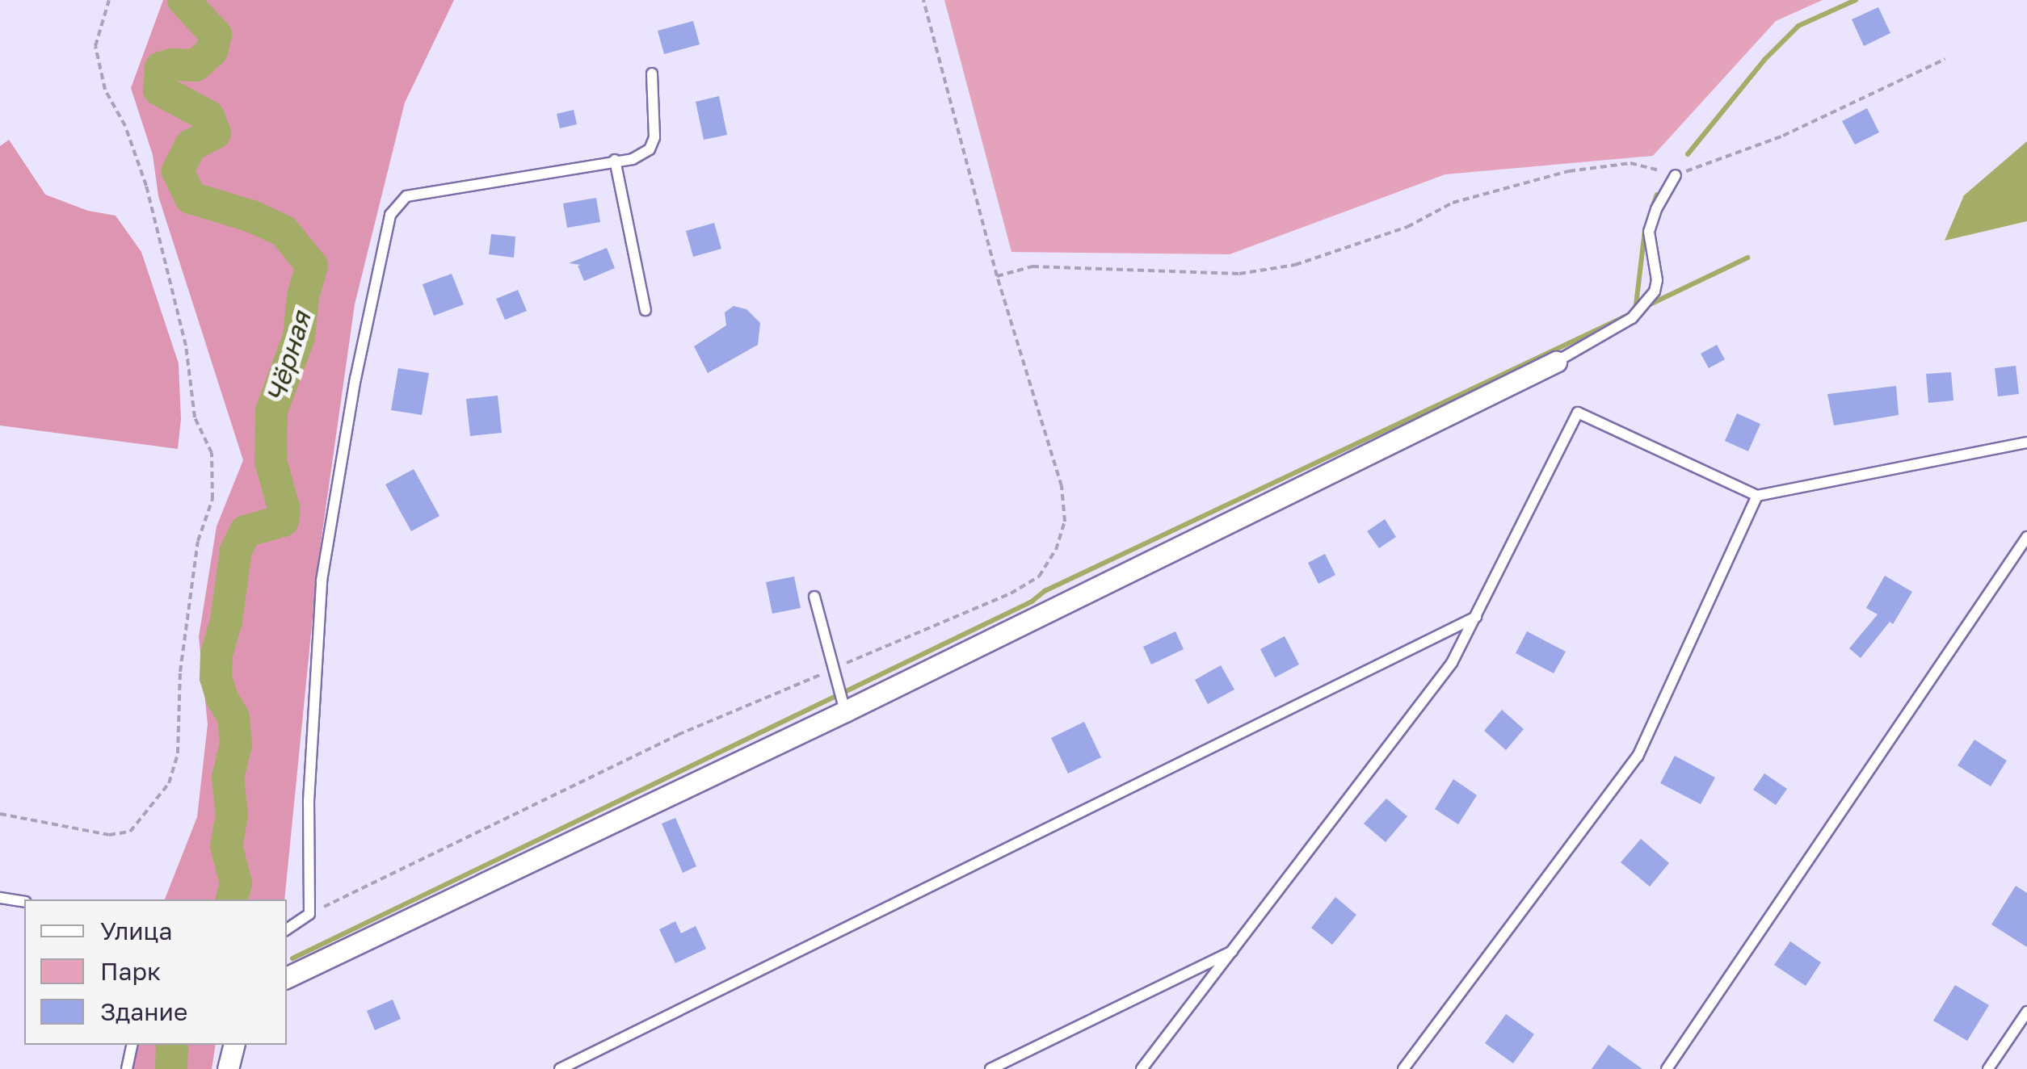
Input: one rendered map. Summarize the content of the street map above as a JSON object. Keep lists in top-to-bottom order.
{
  "water": ["Чёрная"],
  "legend": ["Улица", "Парк", "Здание"]
}
